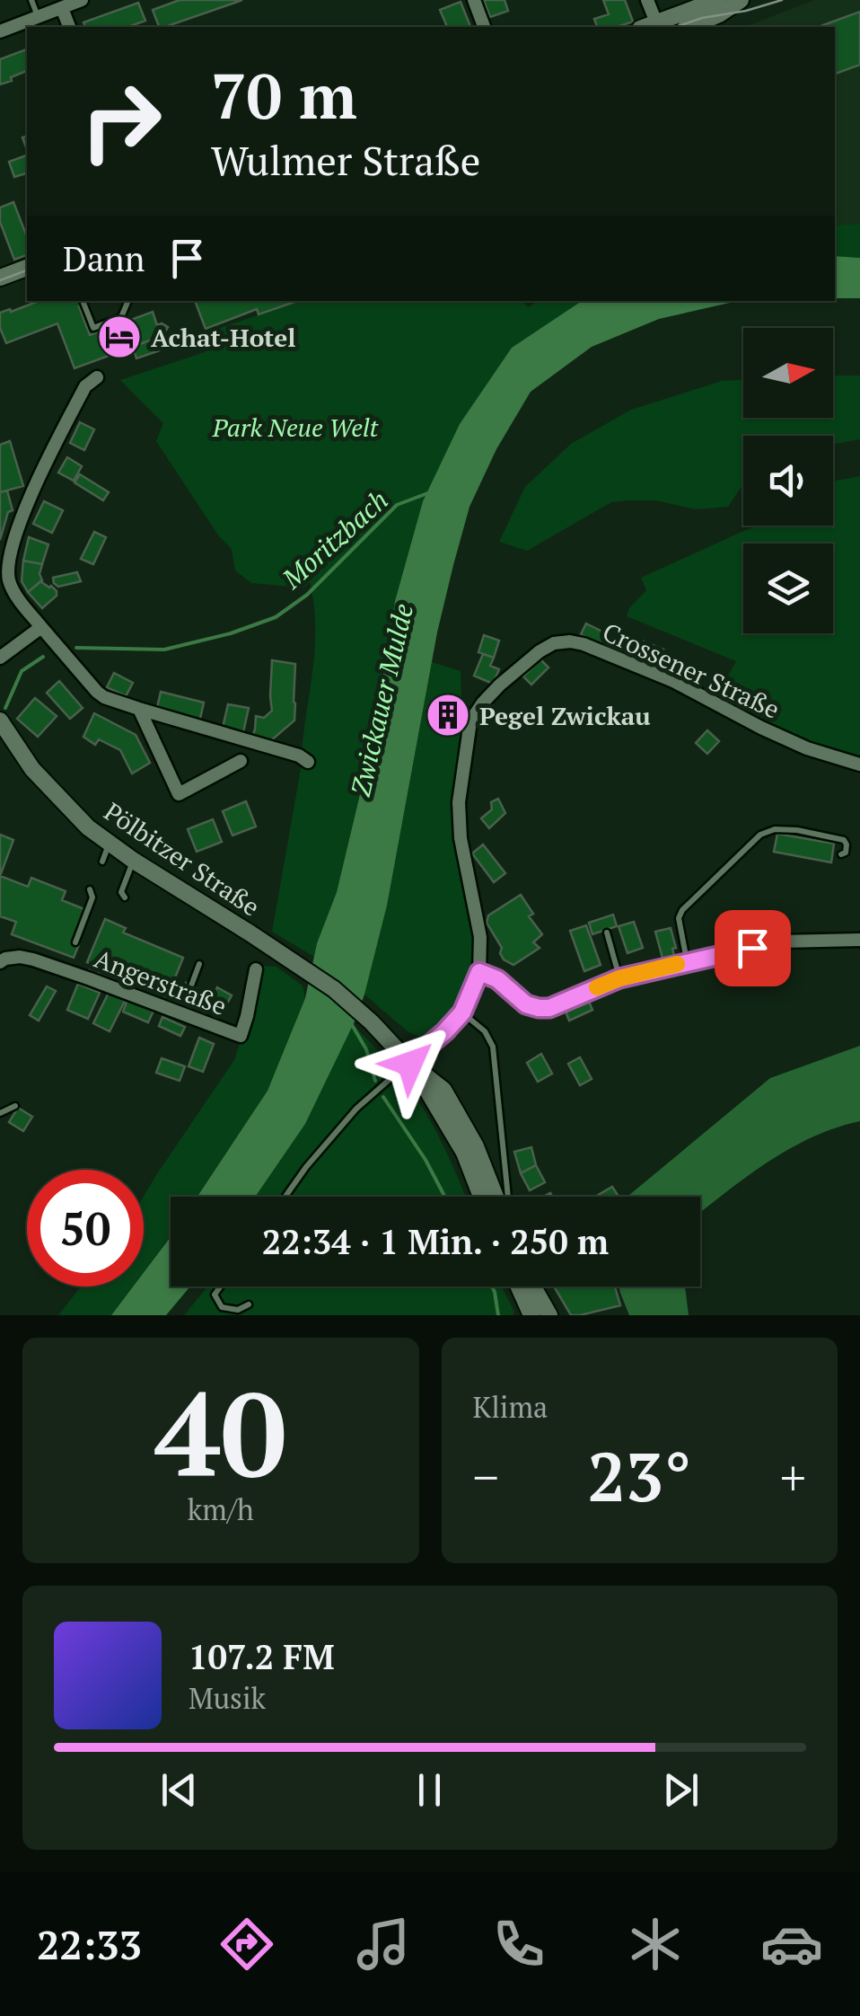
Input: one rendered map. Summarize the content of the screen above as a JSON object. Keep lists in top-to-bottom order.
{
  "streets": {
    "street": ["Crossener Straße", "Pölbitzer Straße", "Angerstraße"]
  },
  "crossings": [
    ["Crossener Straße", "Pölbitzer Straße"]
  ],
  "water": ["Moritzbach", "Zwickauer Mulde"],
  "parks": ["Park Neue Welt"],
  "places": {
    "hotel": ["Achat-Hotel"],
    "building": ["Pegel Zwickau"]
  },
  "north": "right",
  "page": {
    "turn": ["70 m", "Wulmer Straße"],
    "then": "Dann",
    "limit": "50",
    "trip": "22:34 · 1 Min. · 250 m",
    "tile": [
      ["40", "km/h"],
      "Klima"
    ],
    "heat": ["−", "23°", "+"],
    "song": ["107.2 FM", "Musik"],
    "tabs": "22:33"
  }
}
